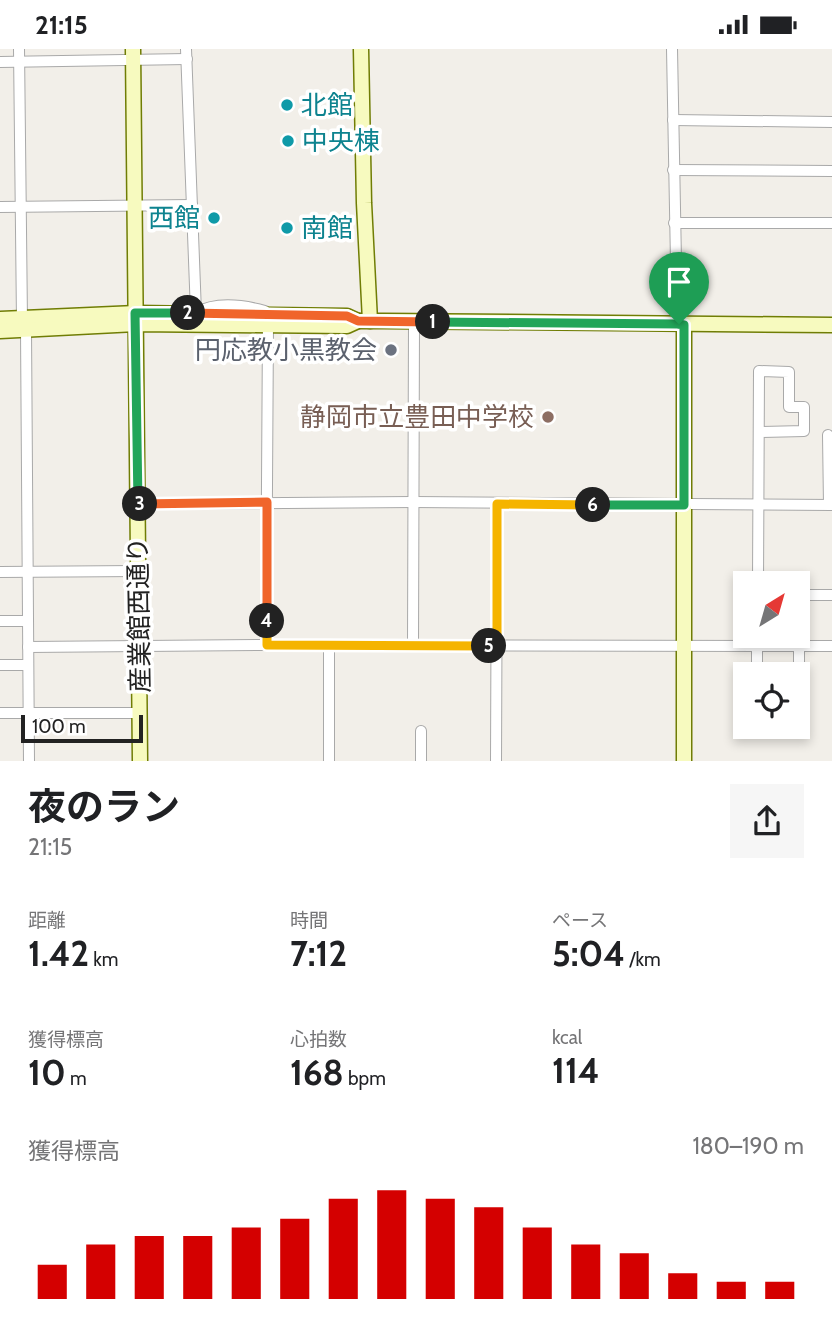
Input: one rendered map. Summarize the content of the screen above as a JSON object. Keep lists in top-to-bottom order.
{
  "streets": {
    "street": ["産業館西通り"]
  },
  "places": [
    "北館",
    "中央棟",
    "西館",
    "南館",
    "円応教小黒教会",
    "静岡市立豊田中学校"
  ],
  "scale_bar": "100 m",
  "north": "top right",
  "page": {
    "status": "21:15",
    "pins": [
      "2",
      "1",
      "3",
      "6",
      "4",
      "5"
    ],
    "scale": "100 m",
    "heading": ["夜のラン", "21:15"],
    "stats": [
      ["距離", "1.42 km"],
      ["時間", "7:12"],
      ["ペース", "5:04 /km"],
      ["獲得標高", "10 m"],
      ["心拍数", "168 bpm"],
      ["kcal", "114"]
    ],
    "chart": ["獲得標高", "180–190 m"]
  }
}
